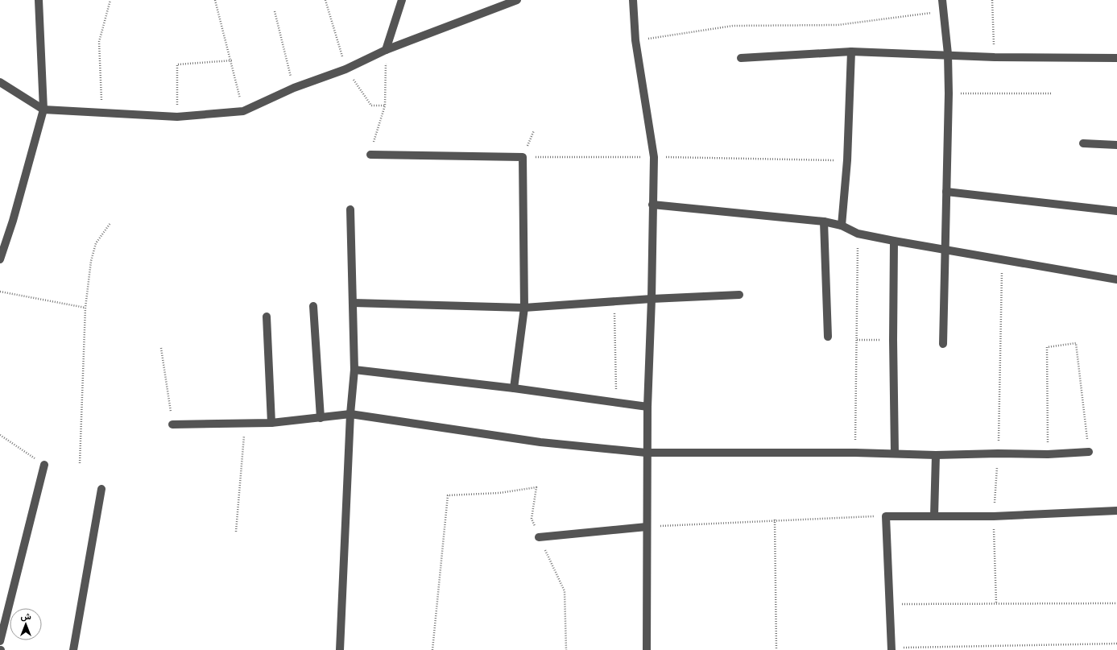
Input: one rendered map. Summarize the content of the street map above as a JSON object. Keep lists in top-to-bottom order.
{
  "north": "top"
}
